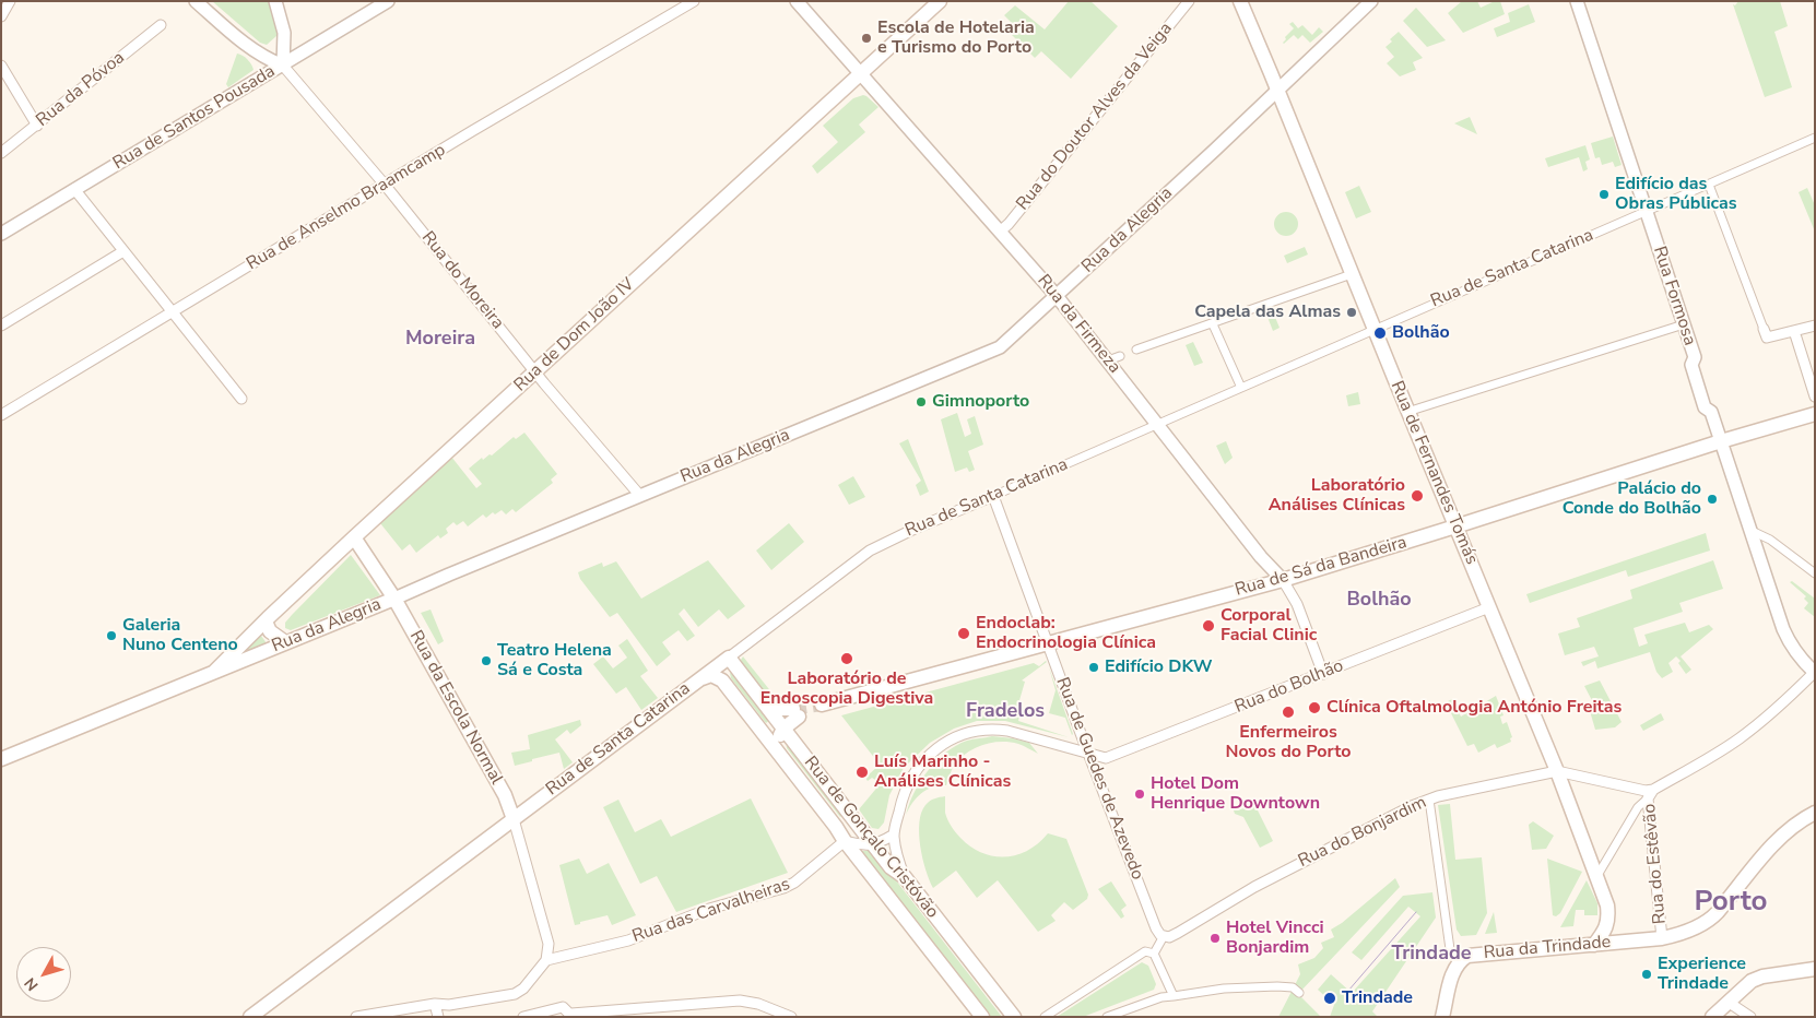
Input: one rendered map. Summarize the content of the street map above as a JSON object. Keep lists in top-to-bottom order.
{
  "streets": {
    "main road": [
      "Rua da Alegria",
      "Rua de Santa Catarina",
      "Rua de Dom João IV",
      "Rua de Fernandes Tomás",
      "Rua de Sá da Bandeira",
      "Rua da Escola Normal",
      "Rua de Gonçalo Cristóvão",
      "Rua da Trindade"
    ],
    "street": [
      "Rua da Póvoa",
      "Rua do Doutor Alves da Veiga",
      "Rua de Santos Pousada",
      "Rua de Anselmo Braamcamp",
      "Rua do Moreira",
      "Rua Formosa",
      "Rua da Firmeza",
      "Rua do Bolhão",
      "Rua de Guedes de Azevedo",
      "Rua do Bonjardim",
      "Rua do Estêvão",
      "Rua das Carvalheiras"
    ]
  },
  "crossings": [
    ["Rua do Doutor Alves da Veiga", "Rua da Firmeza"],
    ["Rua de Santos Pousada", "Rua do Moreira"],
    ["Rua de Anselmo Braamcamp", "Rua do Moreira"],
    ["Rua da Alegria", "Rua do Moreira"],
    ["Rua da Alegria", "Rua da Firmeza"],
    ["Rua da Alegria", "Rua de Dom João IV"],
    ["Rua da Alegria", "Rua de Fernandes Tomás"],
    ["Rua da Alegria", "Rua da Escola Normal"],
    ["Rua de Santa Catarina", "Rua Formosa"],
    ["Rua de Santa Catarina", "Rua da Firmeza"],
    ["Rua de Santa Catarina", "Rua de Fernandes Tomás"],
    ["Rua de Santa Catarina", "Rua da Escola Normal"],
    ["Rua de Santa Catarina", "Rua de Guedes de Azevedo"],
    ["Rua de Santa Catarina", "Rua de Gonçalo Cristóvão"],
    ["Rua do Moreira", "Rua de Dom João IV"],
    ["Rua Formosa", "Rua de Sá da Bandeira"],
    ["Rua da Firmeza", "Rua de Dom João IV"],
    ["Rua da Firmeza", "Rua de Sá da Bandeira"],
    ["Rua da Firmeza", "Rua do Bolhão"],
    ["Rua de Dom João IV", "Rua da Escola Normal"],
    ["Rua de Fernandes Tomás", "Rua de Sá da Bandeira"],
    ["Rua de Fernandes Tomás", "Rua do Bolhão"],
    ["Rua de Fernandes Tomás", "Rua do Bonjardim"],
    ["Rua de Fernandes Tomás", "Rua da Trindade"],
    ["Rua de Sá da Bandeira", "Rua de Guedes de Azevedo"],
    ["Rua do Bolhão", "Rua de Guedes de Azevedo"],
    ["Rua de Guedes de Azevedo", "Rua do Bonjardim"],
    ["Rua do Bonjardim", "Rua do Estêvão"],
    ["Rua de Gonçalo Cristóvão", "Rua das Carvalheiras"],
    ["Rua do Estêvão", "Rua da Trindade"]
  ],
  "districts": [
    "Moreira",
    "Bolhão",
    "Fradelos",
    "Porto",
    "Trindade"
  ],
  "places": [
    "Escola de Hotelaria e Turismo do Porto",
    "Edifício das Obras Públicas",
    "Capela das Almas",
    "Bolhão",
    "Gimnoporto",
    "Laboratório Análises Clínicas",
    "Palácio do Conde do Bolhão",
    "Corporal Facial Clinic",
    "Endoclab: Endocrinologia Clínica",
    "Galeria Nuno Centeno",
    "Laboratório de Endoscopia Digestiva",
    "Teatro Helena Sá e Costa",
    "Edifício DKW",
    "Clínica Oftalmologia António Freitas",
    "Enfermeiros Novos do Porto",
    "Luís Marinho - Análises Clínicas",
    "Hotel Dom Henrique Downtown",
    "Hotel Vincci Bonjardim",
    "Experience Trindade",
    "Trindade"
  ],
  "north": "bottom left"
}
